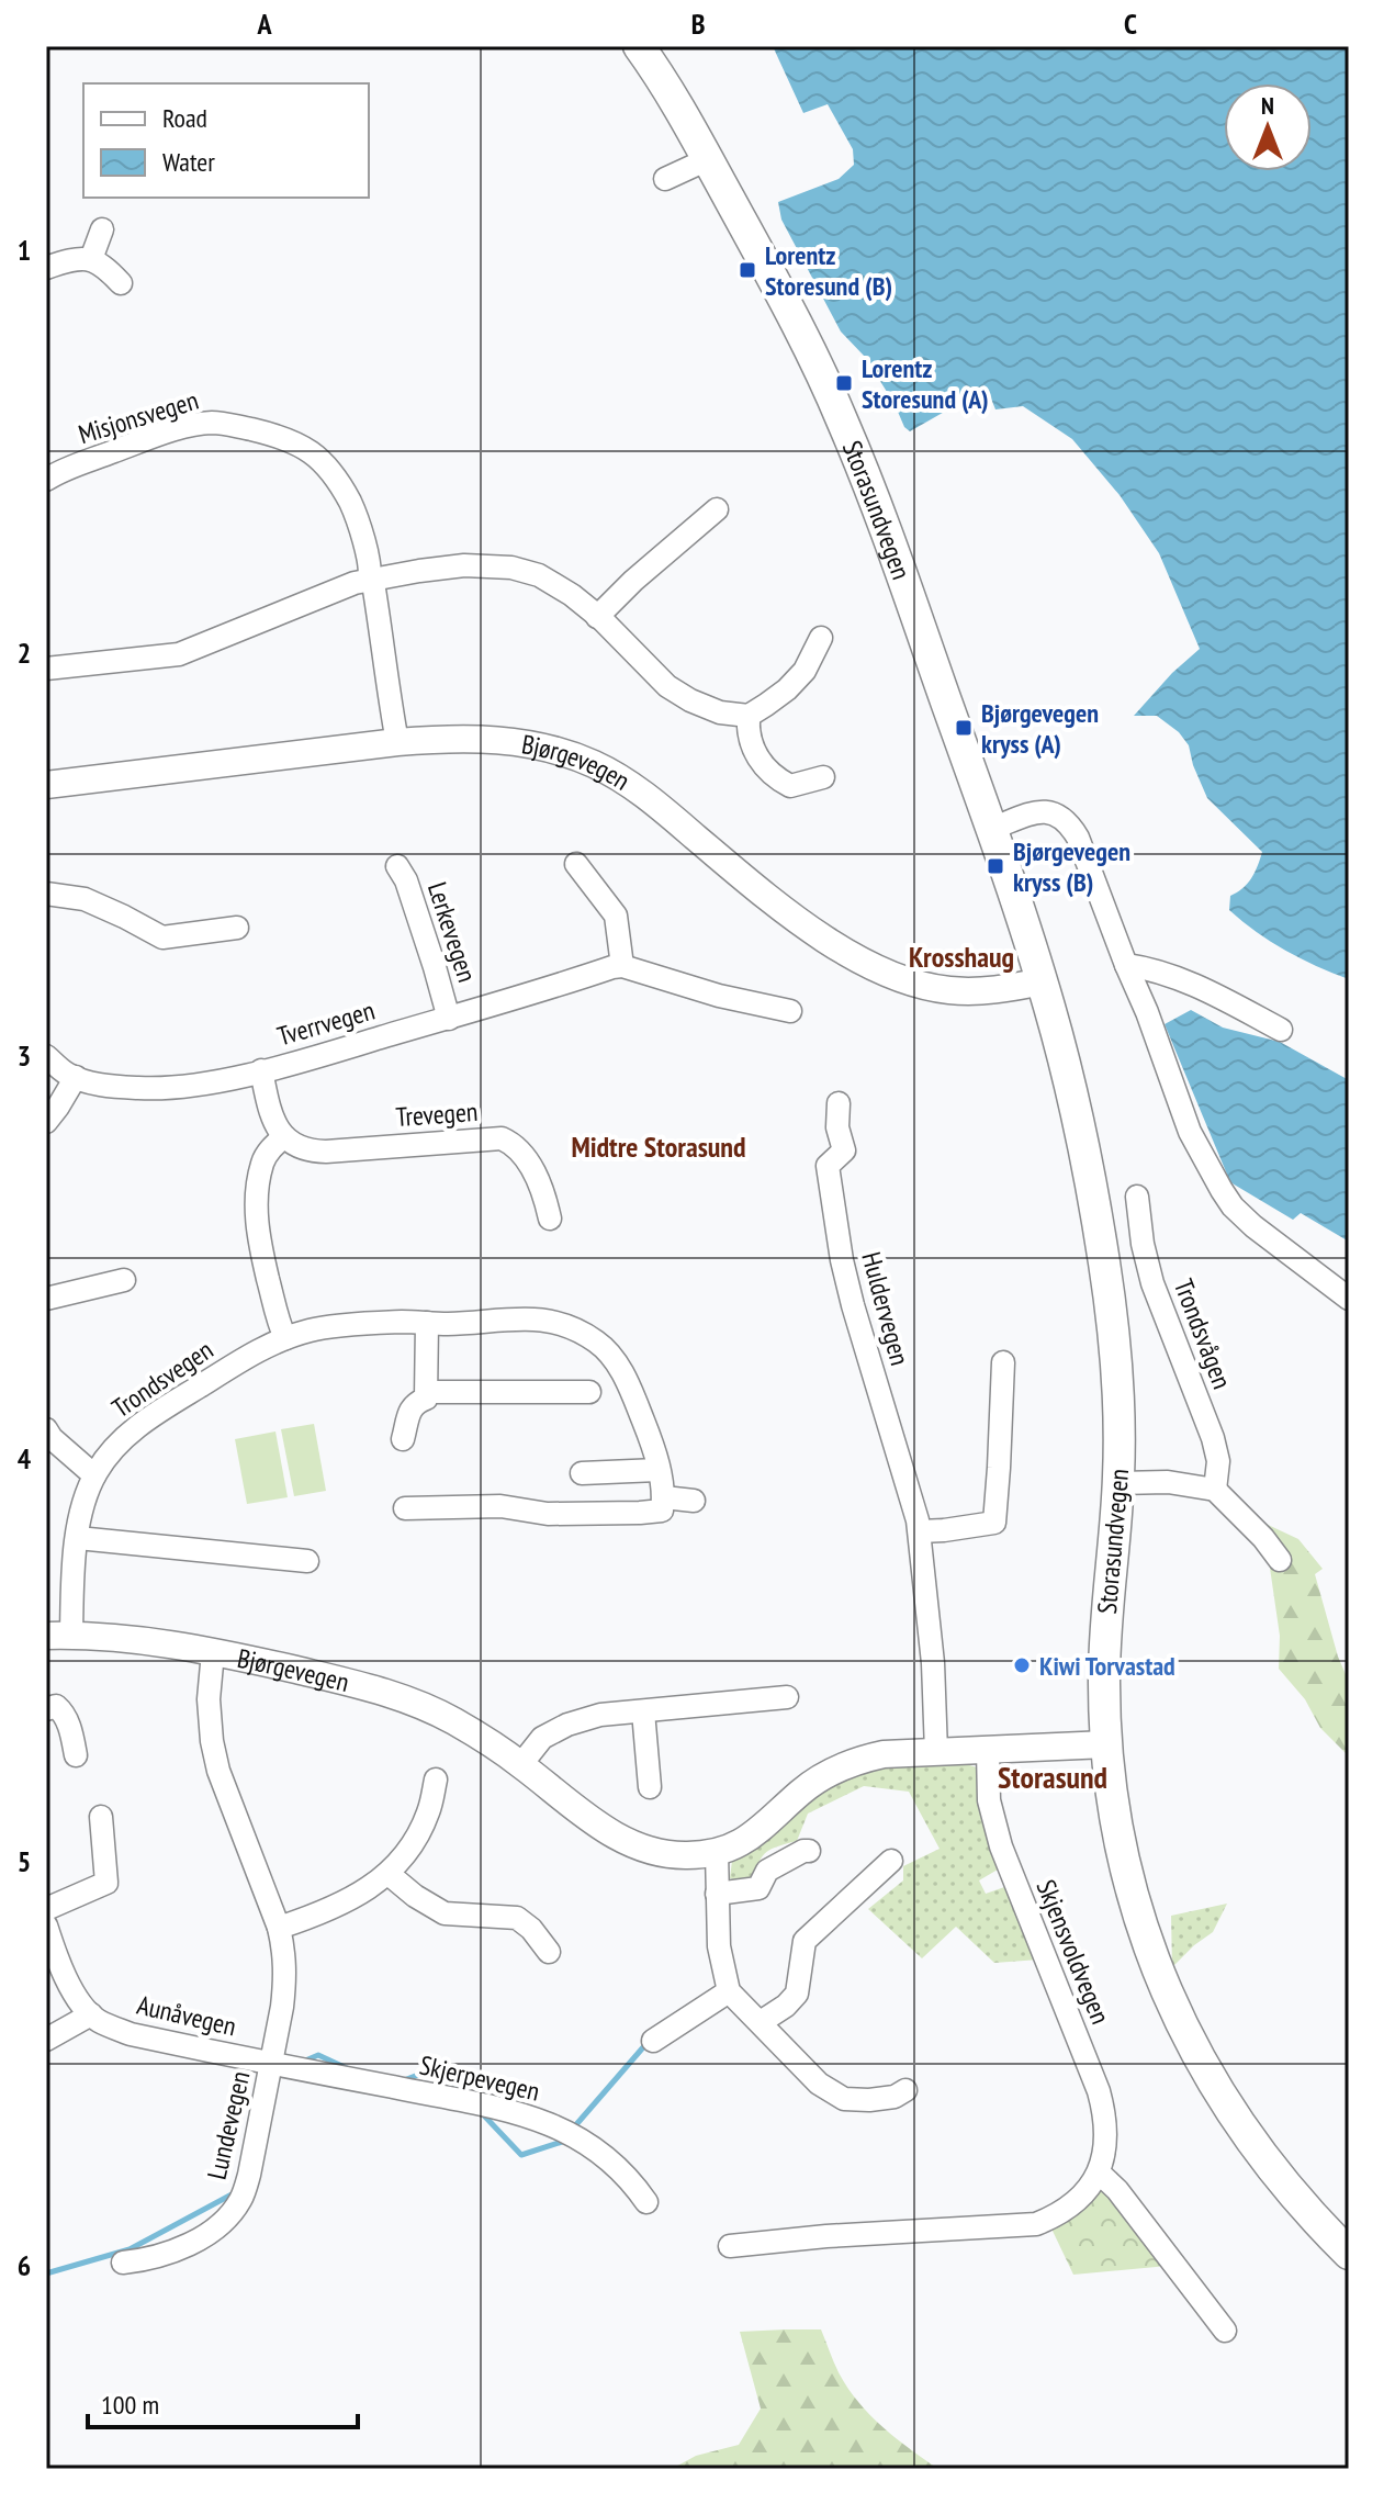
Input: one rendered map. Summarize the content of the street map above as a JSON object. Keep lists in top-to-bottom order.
{
  "streets": {
    "main road": ["Storasundvegen"],
    "street": [
      "Misjonsvegen",
      "Bjørgevegen",
      "Lerkevegen",
      "Tverrvegen",
      "Trevegen",
      "Huldervegen",
      "Trondsvågen",
      "Trondsvegen",
      "Skjensvoldvegen",
      "Aunåvegen",
      "Skjerpevegen",
      "Lundevegen"
    ]
  },
  "crossings": [
    ["Misjonsvegen", "Bjørgevegen"],
    ["Storasundvegen", "Bjørgevegen"],
    ["Bjørgevegen", "Huldervegen"],
    ["Bjørgevegen", "Trondsvegen"],
    ["Bjørgevegen", "Skjensvoldvegen"],
    ["Bjørgevegen", "Lundevegen"],
    ["Lerkevegen", "Tverrvegen"],
    ["Aunåvegen", "Skjerpevegen"],
    ["Aunåvegen", "Lundevegen"],
    ["Skjerpevegen", "Lundevegen"]
  ],
  "districts": ["Krosshaug", "Midtre Storasund", "Storasund"],
  "places": {
    "transit": [
      "Lorentz Storesund (B)",
      "Lorentz Storesund (A)",
      "Bjørgevegen kryss (A)",
      "Bjørgevegen kryss (B)"
    ],
    "other": ["Kiwi Torvastad"]
  },
  "legend": ["Road", "Water"],
  "scale_bar": "100 m",
  "north": "top",
  "grid": {
    "columns": ["A", "B", "C"],
    "rows": [
      "1",
      "2",
      "3",
      "4",
      "5",
      "6"
    ]
  }
}
